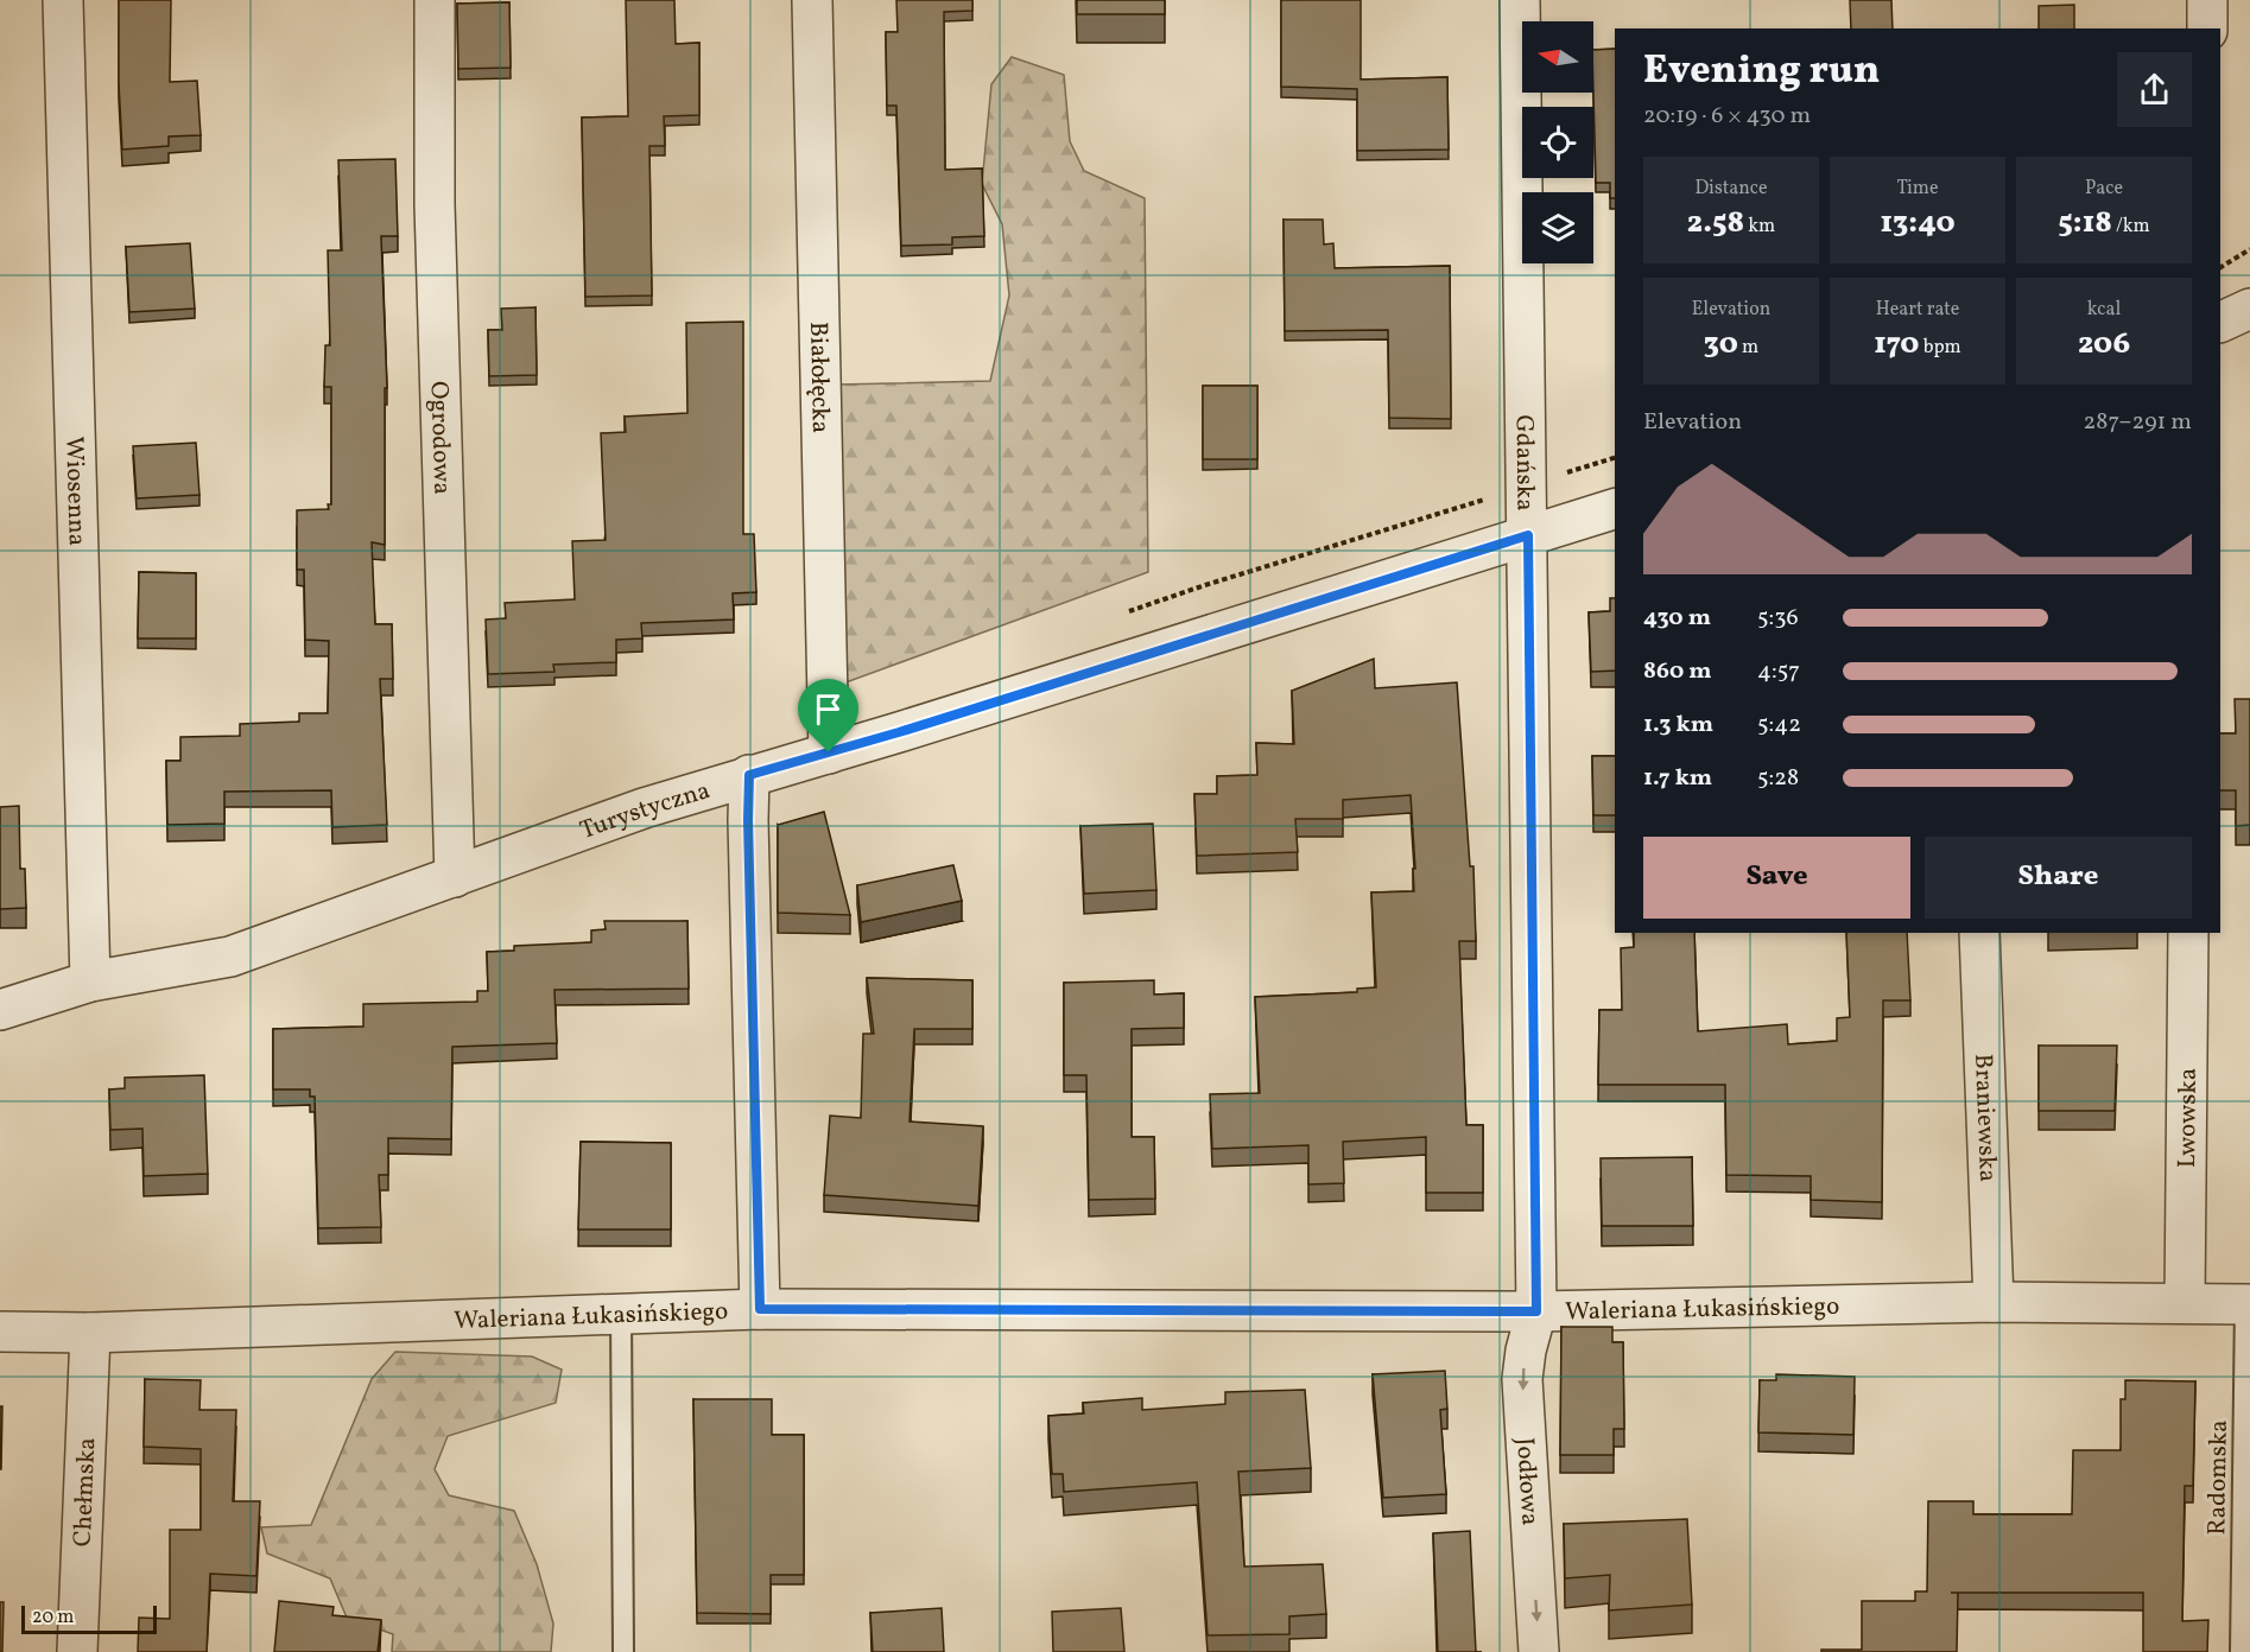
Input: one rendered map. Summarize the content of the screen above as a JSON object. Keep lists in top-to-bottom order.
{
  "streets": {
    "street": [
      "Białołęcka",
      "Ogrodowa",
      "Gdańska",
      "Wiosenna",
      "Turystyczna",
      "Braniewska",
      "Lwowska",
      "Waleriana Łukasińskiego",
      "Jodłowa",
      "Chełmska"
    ],
    "lane": ["Radomska"]
  },
  "crossings": [
    ["Białołęcka", "Turystyczna"],
    ["Ogrodowa", "Turystyczna"],
    ["Gdańska", "Turystyczna"],
    ["Gdańska", "Waleriana Łukasińskiego"],
    ["Gdańska", "Jodłowa"],
    ["Wiosenna", "Turystyczna"],
    ["Braniewska", "Waleriana Łukasińskiego"],
    ["Lwowska", "Waleriana Łukasińskiego"],
    ["Waleriana Łukasińskiego", "Radomska"],
    ["Waleriana Łukasińskiego", "Jodłowa"],
    ["Waleriana Łukasińskiego", "Chełmska"]
  ],
  "one_way": ["Jodłowa"],
  "scale_bar": "20 m",
  "north": "left",
  "page": {
    "heading": ["Evening run", "20:19 · 6 × 430 m"],
    "stats": [
      ["Distance", "2.58 km"],
      ["Time", "13:40"],
      ["Pace", "5:18 /km"],
      ["Elevation", "30 m"],
      ["Heart rate", "170 bpm"],
      ["kcal", "206"]
    ],
    "chart": ["Elevation", "287–291 m"],
    "list": [
      {
        "name": "430 m",
        "note": "5:36"
      },
      {
        "name": "860 m",
        "note": "4:57"
      },
      {
        "name": "1.3 km",
        "note": "5:42"
      },
      {
        "name": "1.7 km",
        "note": "5:28"
      }
    ],
    "buttons": ["Save", "Share"],
    "scale": "20 m"
  }
}
